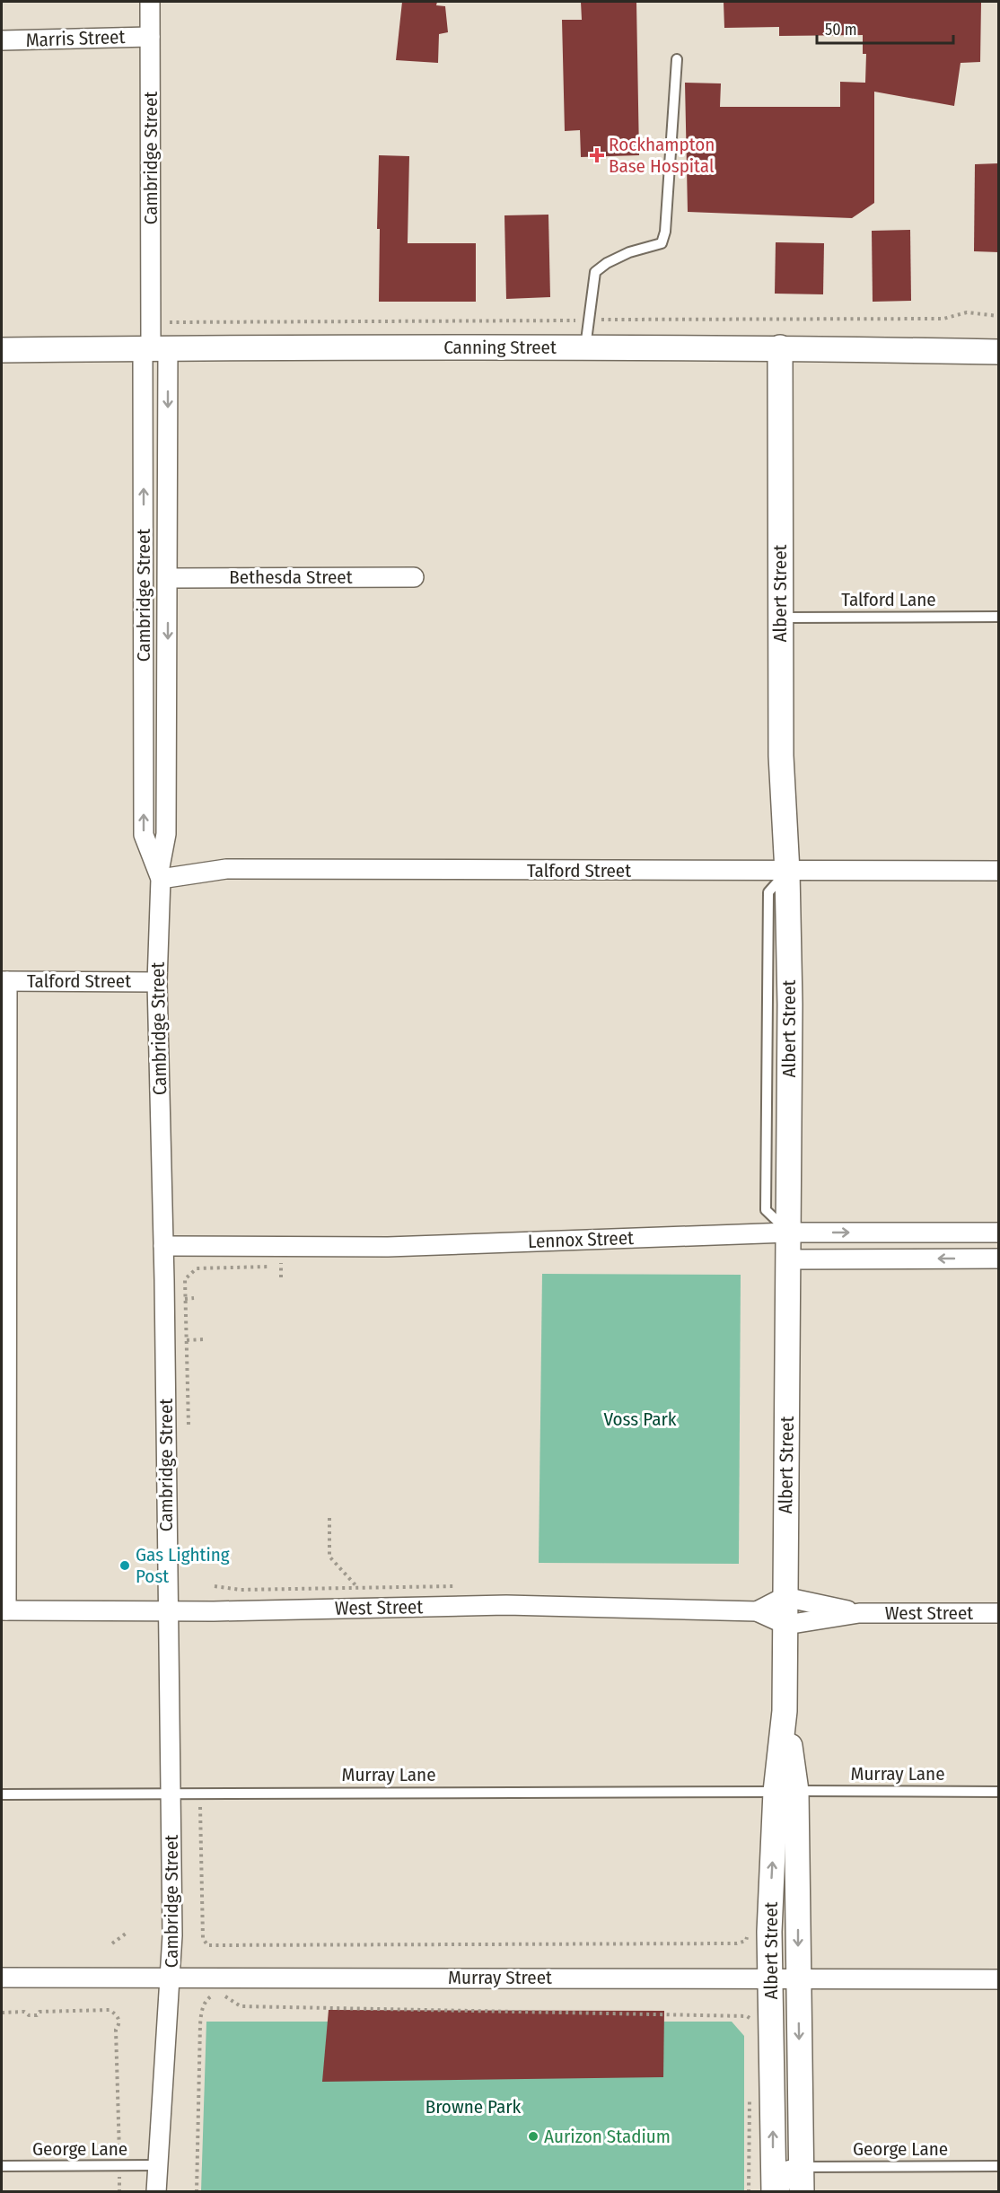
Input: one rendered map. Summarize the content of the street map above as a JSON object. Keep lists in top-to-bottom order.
{
  "streets": {
    "street": [
      "Marris Street",
      "Cambridge Street",
      "Canning Street",
      "Bethesda Street",
      "Albert Street",
      "Talford Street",
      "Lennox Street",
      "West Street",
      "Murray Street"
    ],
    "lane": ["Talford Lane", "Murray Lane", "George Lane"]
  },
  "crossings": [
    ["Marris Street", "Cambridge Street"],
    ["Cambridge Street", "Canning Street"],
    ["Cambridge Street", "Bethesda Street"],
    ["Cambridge Street", "Talford Street"],
    ["Cambridge Street", "Lennox Street"],
    ["Cambridge Street", "West Street"],
    ["Cambridge Street", "Murray Lane"],
    ["Cambridge Street", "Murray Street"],
    ["Cambridge Street", "George Lane"],
    ["Canning Street", "Albert Street"],
    ["Albert Street", "Talford Lane"],
    ["Albert Street", "Talford Street"],
    ["Albert Street", "Lennox Street"],
    ["Albert Street", "West Street"],
    ["Albert Street", "Murray Lane"],
    ["Albert Street", "Murray Street"],
    ["Albert Street", "George Lane"]
  ],
  "parks": ["Voss Park", "Browne Park"],
  "places": {
    "health": ["Rockhampton Base Hospital"],
    "other": ["Gas Lighting Post", "Aurizon Stadium"]
  },
  "scale_bar": "50 m"
}
